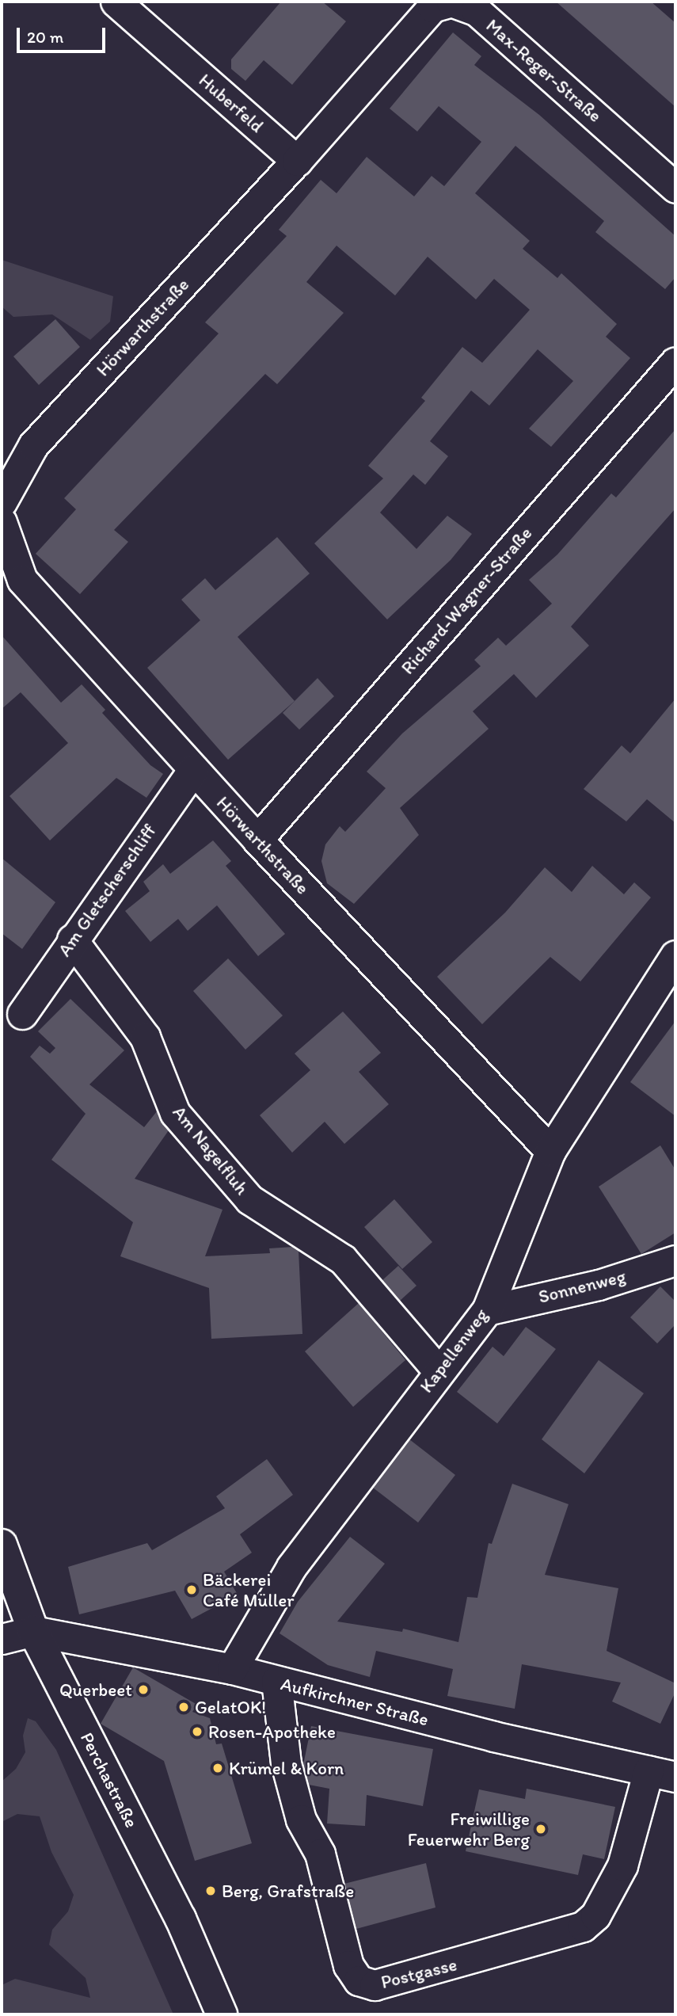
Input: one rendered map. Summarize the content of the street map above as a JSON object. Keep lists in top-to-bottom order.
{
  "streets": {
    "main road": ["Perchastraße"],
    "street": [
      "Max-Reger-Straße",
      "Huberfeld",
      "Hörwarthstraße",
      "Richard-Wagner-Straße",
      "Am Gletscherschliff",
      "Am Nagelfluh",
      "Sonnenweg",
      "Kapellenweg",
      "Aufkirchner Straße",
      "Postgasse"
    ]
  },
  "crossings": [
    ["Max-Reger-Straße", "Huberfeld"],
    ["Max-Reger-Straße", "Hörwarthstraße"],
    ["Huberfeld", "Hörwarthstraße"],
    ["Hörwarthstraße", "Richard-Wagner-Straße"],
    ["Hörwarthstraße", "Am Gletscherschliff"],
    ["Hörwarthstraße", "Kapellenweg"],
    ["Am Gletscherschliff", "Am Nagelfluh"],
    ["Am Nagelfluh", "Kapellenweg"],
    ["Sonnenweg", "Kapellenweg"],
    ["Kapellenweg", "Aufkirchner Straße"],
    ["Aufkirchner Straße", "Perchastraße"],
    ["Aufkirchner Straße", "Postgasse"]
  ],
  "places": [
    "Bäckerei Café Müller",
    "Querbeet",
    "GelatOK!",
    "Rosen-Apotheke",
    "Krümel & Korn",
    "Freiwillige Feuerwehr Berg",
    "Berg, Grafstraße"
  ],
  "scale_bar": "20 m"
}
